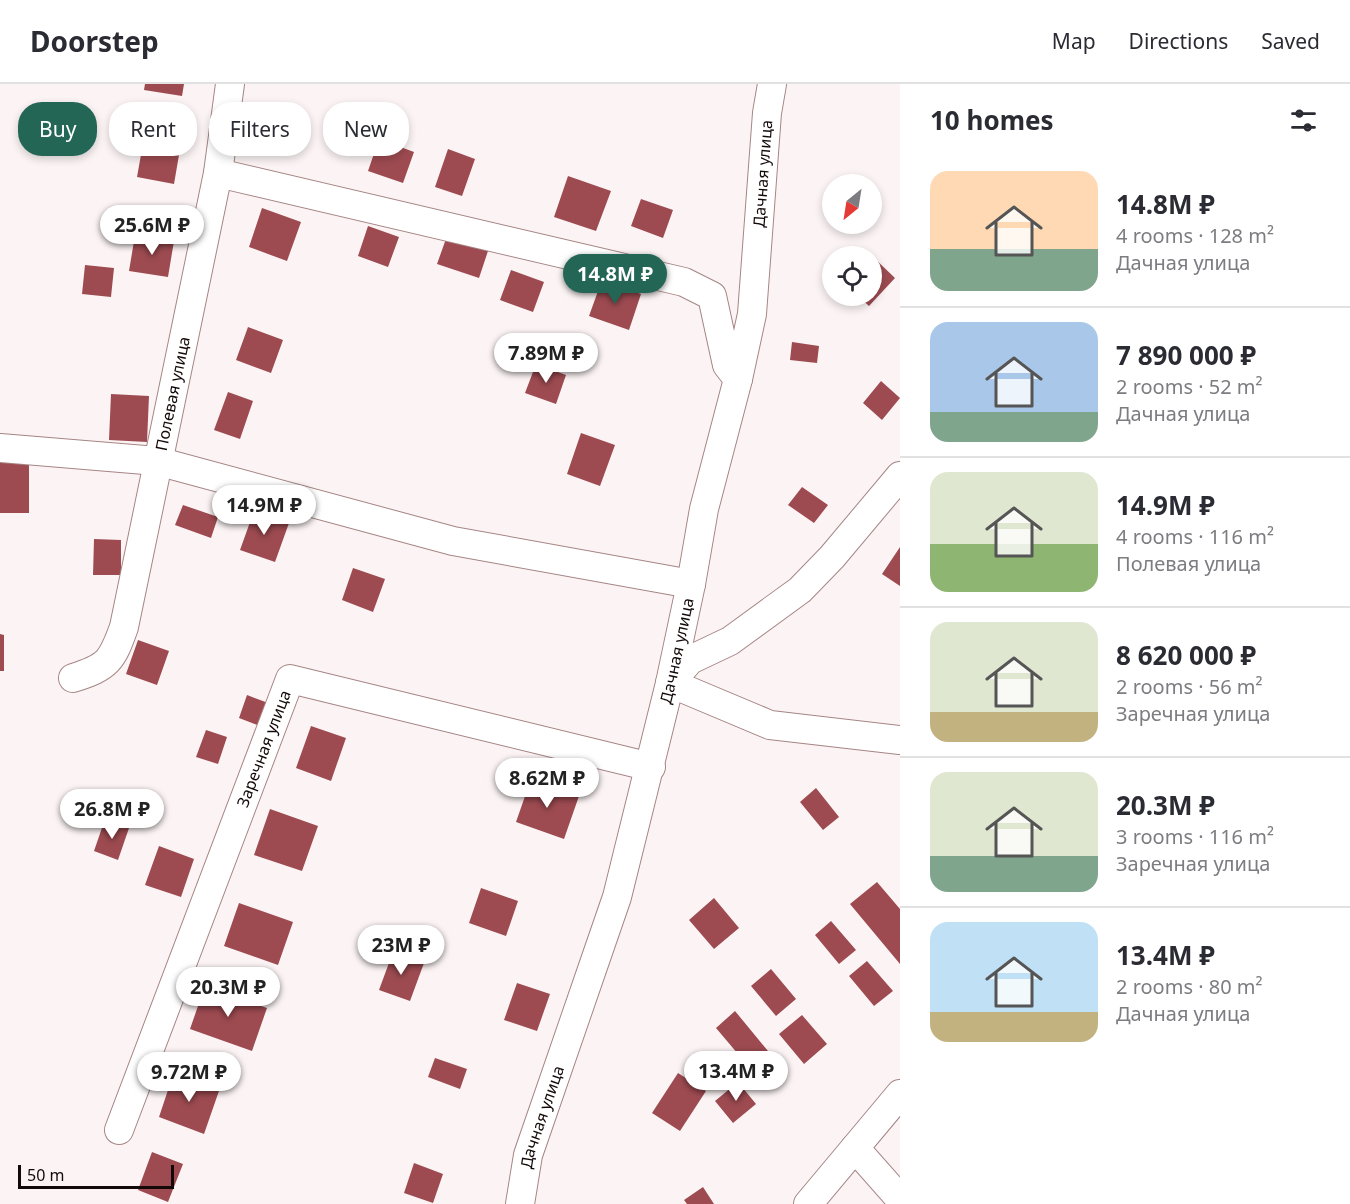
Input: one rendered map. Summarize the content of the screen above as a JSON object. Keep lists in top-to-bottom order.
{
  "streets": {
    "street": ["Дачная улица", "Полевая улица", "Заречная улица"]
  },
  "crossings": [
    ["Дачная улица", "Заречная улица"]
  ],
  "scale_bar": "50 m",
  "north": "bottom left",
  "page": {
    "header": "Doorstep",
    "nav": ["Map", "Directions", "Saved"],
    "heading": "10 homes",
    "chip": [
      "Buy",
      "Rent",
      "Filters",
      "New"
    ],
    "list": [
      {
        "name": "14.8M ₽",
        "note": "4 rooms · 128 m² · Дачная улица"
      },
      {
        "name": "7 890 000 ₽",
        "note": "2 rooms · 52 m² · Дачная улица"
      },
      {
        "name": "14.9M ₽",
        "note": "4 rooms · 116 m² · Полевая улица"
      },
      {
        "name": "8 620 000 ₽",
        "note": "2 rooms · 56 m² · Заречная улица"
      },
      {
        "name": "20.3M ₽",
        "note": "3 rooms · 116 m² · Заречная улица"
      },
      {
        "name": "13.4M ₽",
        "note": "2 rooms · 80 m² · Дачная улица"
      }
    ],
    "price": [
      "25.6M ₽",
      "14.8M ₽",
      "7.89M ₽",
      "14.9M ₽",
      "8.62M ₽",
      "26.8M ₽",
      "23M ₽",
      "20.3M ₽",
      "13.4M ₽",
      "9.72M ₽"
    ],
    "scale": "50 m"
  }
}
